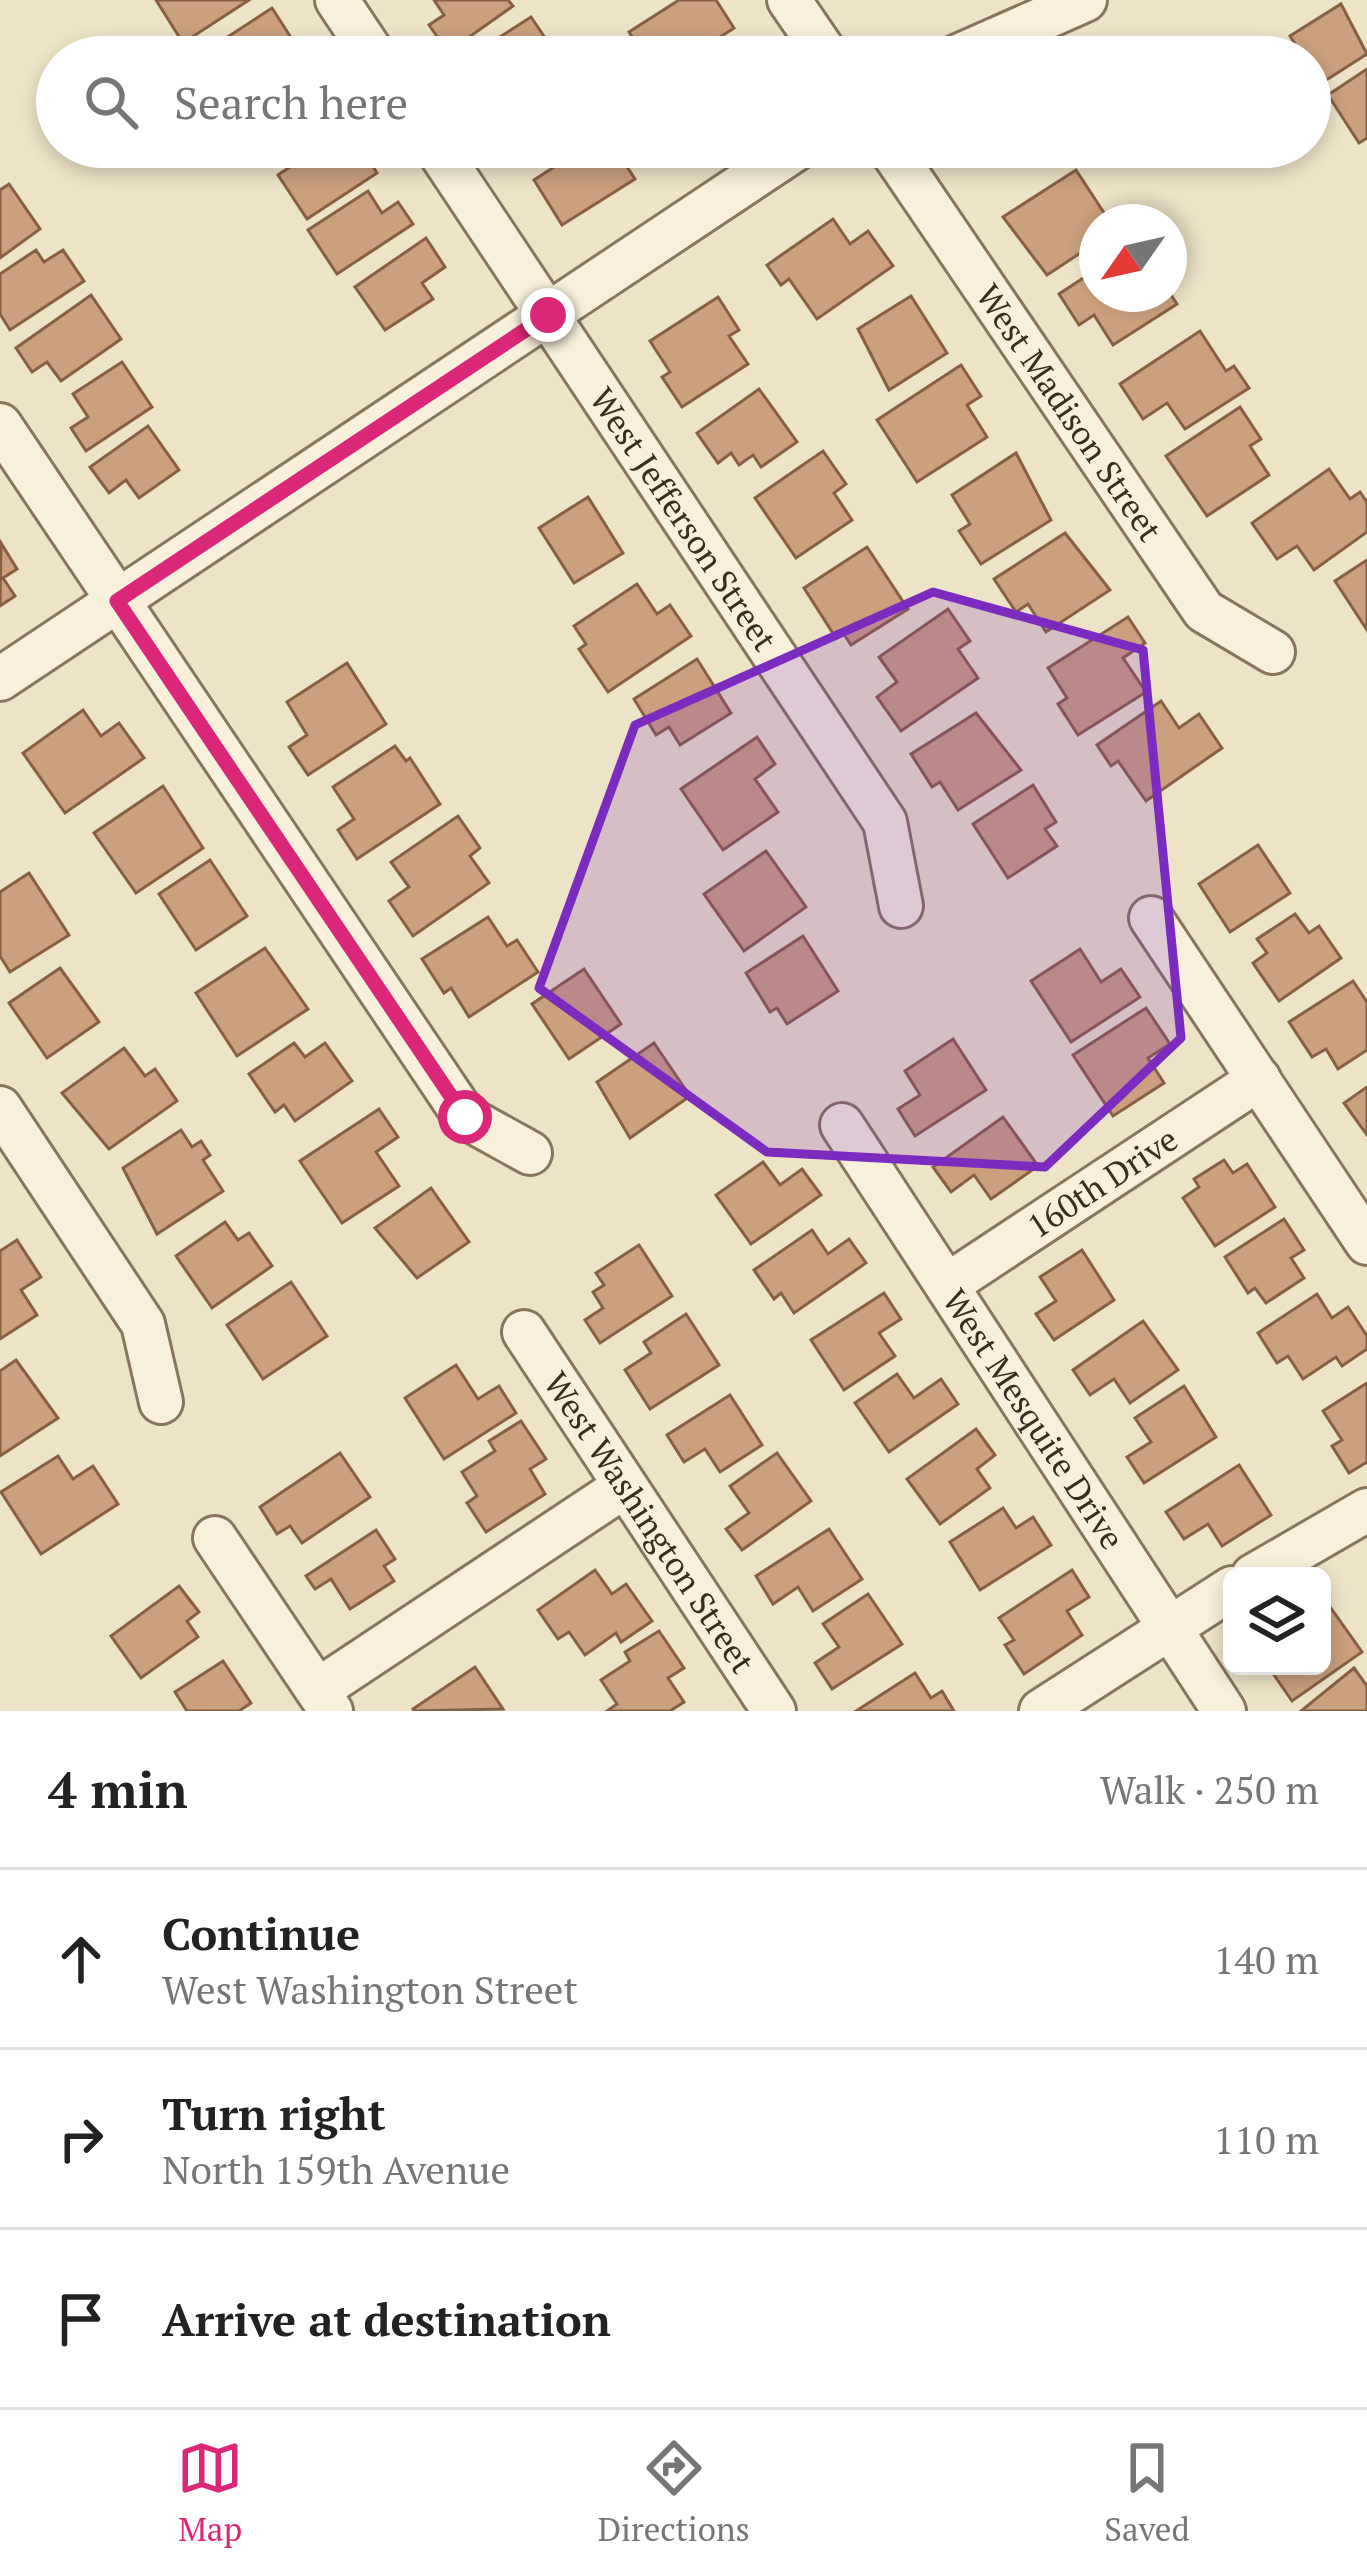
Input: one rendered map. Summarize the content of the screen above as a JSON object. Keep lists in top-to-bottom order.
{
  "streets": {
    "street": [
      "West Madison Street",
      "West Jefferson Street",
      "160th Drive",
      "West Mesquite Drive",
      "West Washington Street"
    ]
  },
  "crossings": [
    ["160th Drive", "West Mesquite Drive"]
  ],
  "north": "bottom left",
  "page": {
    "search": "Search here",
    "heading": ["4 min", "Walk · 250 m"],
    "list": [
      ["Continue", "West Washington Street", "140 m"],
      ["Turn right", "North 159th Avenue", "110 m"],
      "Arrive at destination"
    ],
    "nav": ["Map", "Directions", "Saved"]
  }
}
